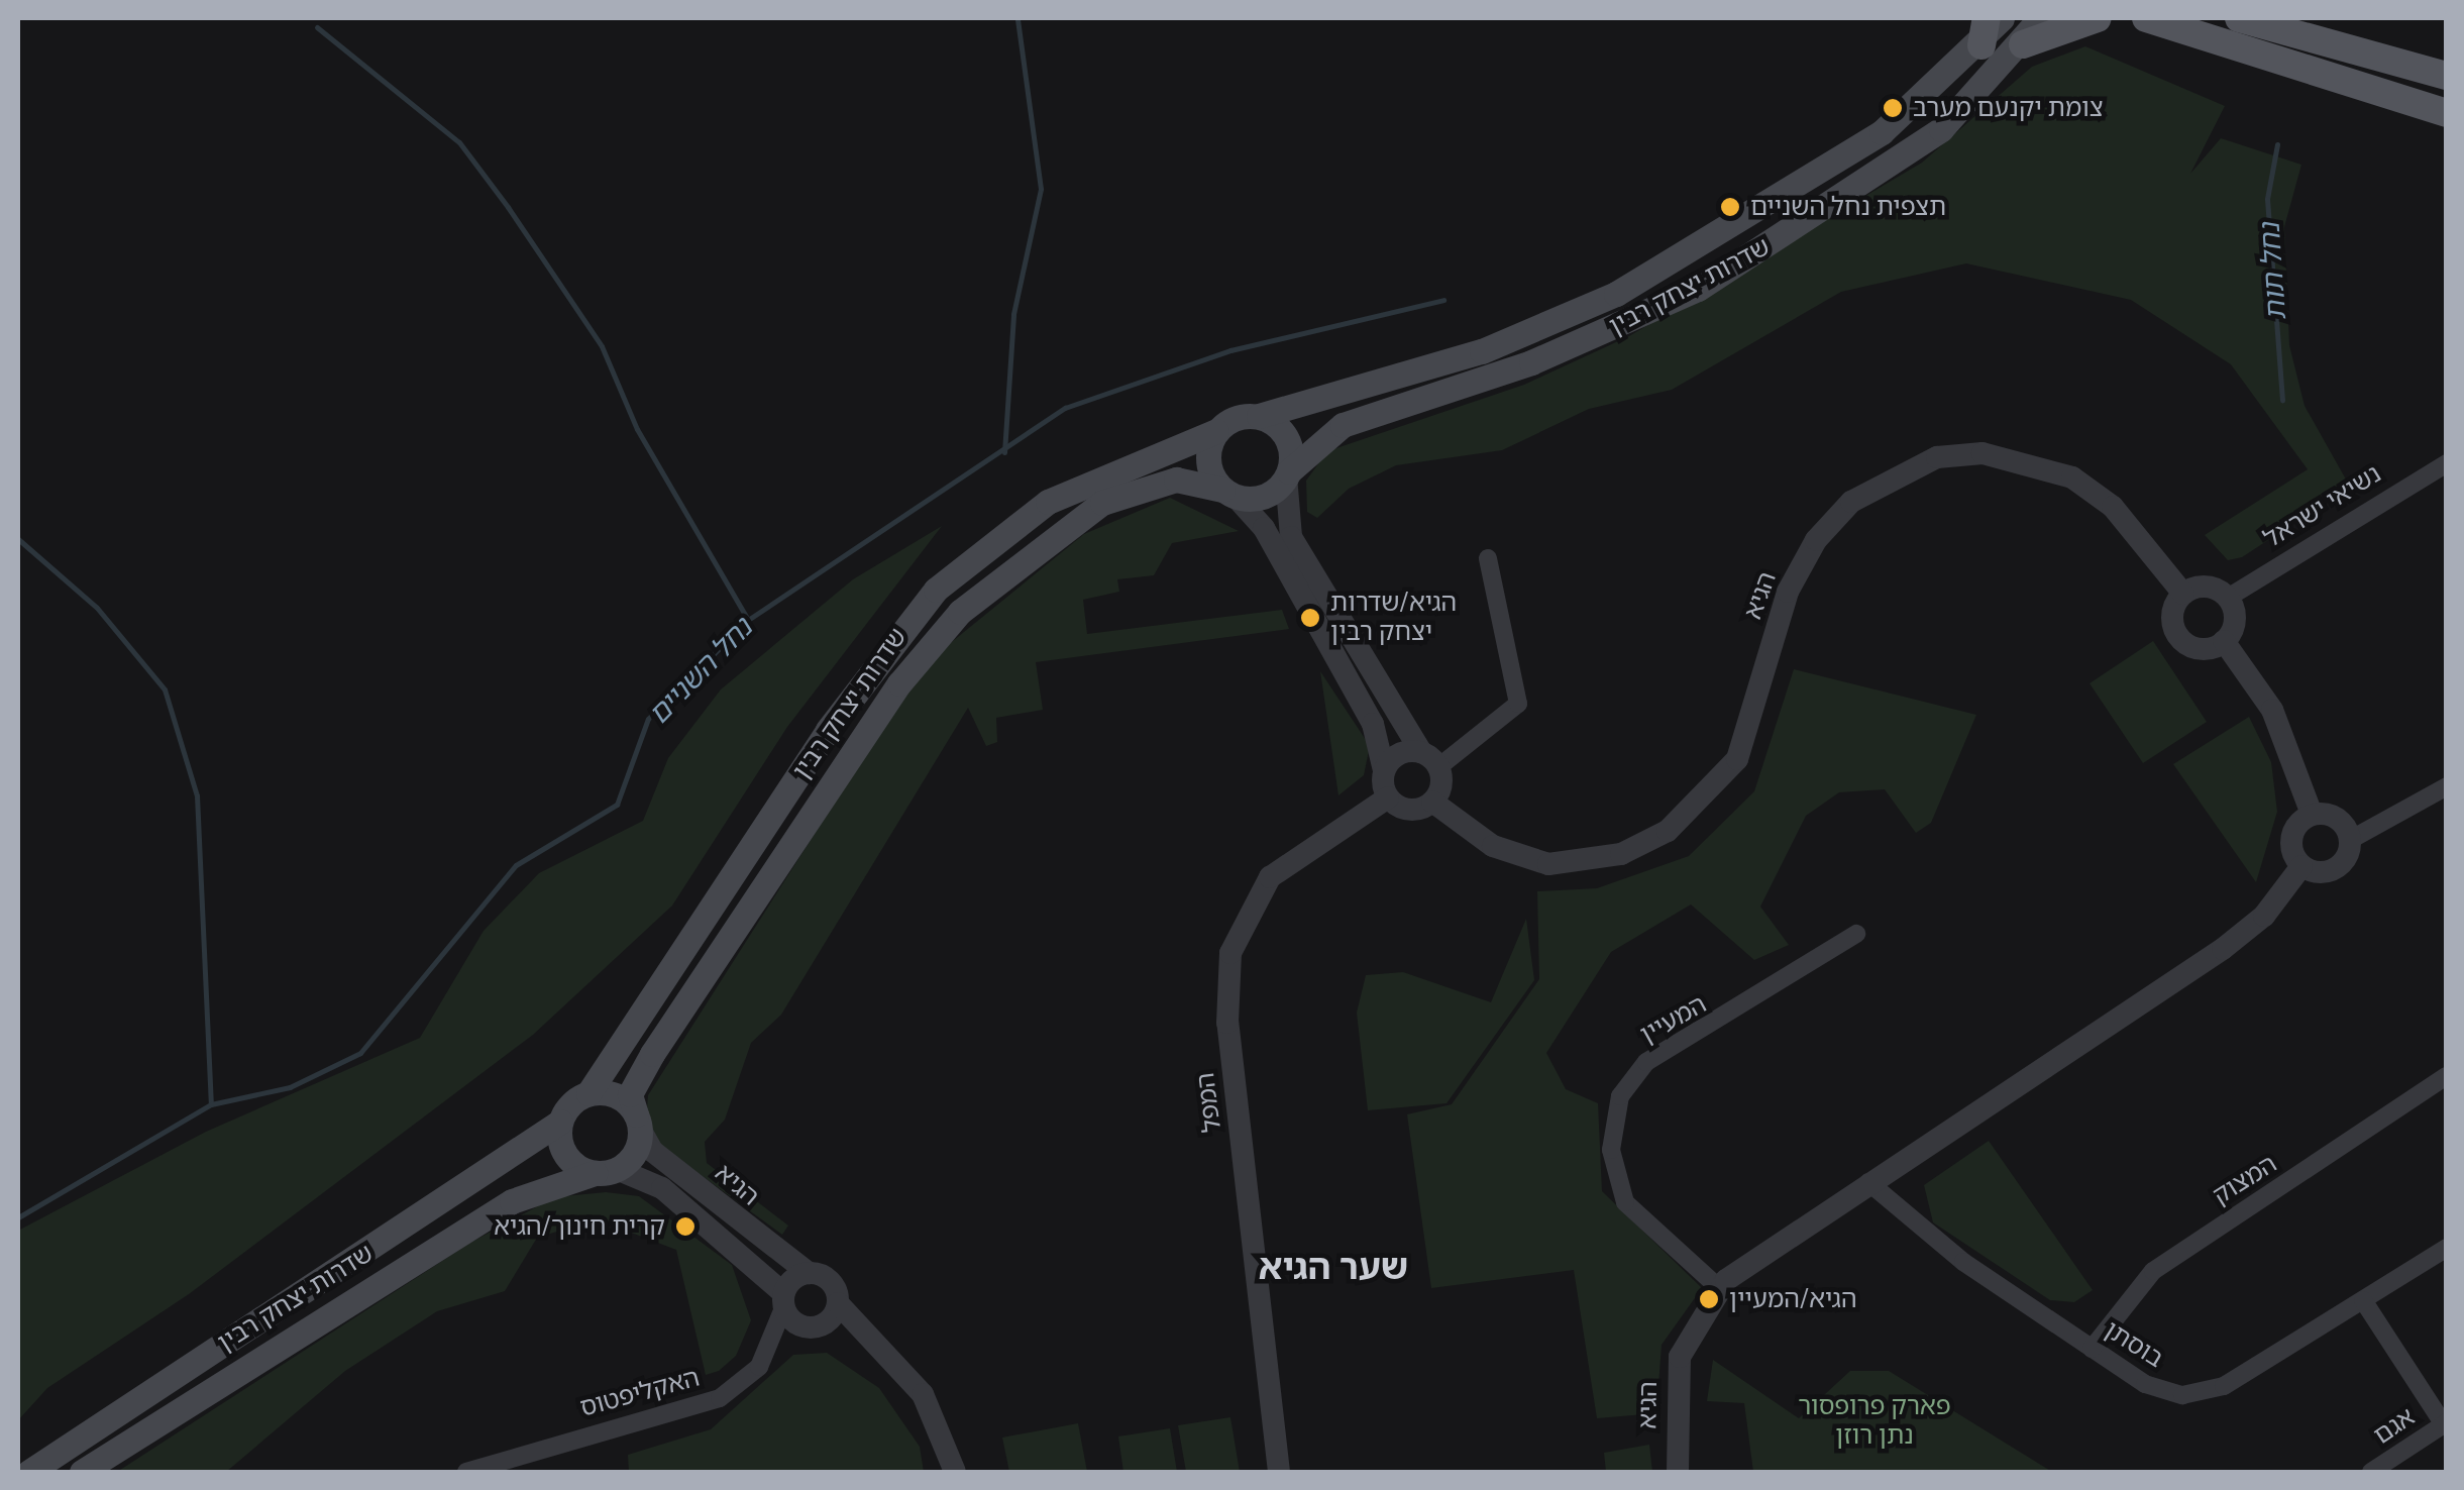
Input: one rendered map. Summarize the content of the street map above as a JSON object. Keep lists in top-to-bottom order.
{
  "streets": {
    "main road": ["שדרות יצחק רבין"],
    "street": [
      "נשיאי ישראל",
      "הגיא",
      "המעיין",
      "המפל",
      "המצוק",
      "בוסתן",
      "האקליפטוס",
      "אגם"
    ]
  },
  "crossings": [
    ["שדרות יצחק רבין", "הגיא"],
    ["נשיאי ישראל", "הגיא"],
    ["הגיא", "המעיין"],
    ["הגיא", "המפל"],
    ["הגיא", "בוסתן"],
    ["הגיא", "האקליפטוס"],
    ["המצוק", "בוסתן"]
  ],
  "districts": ["שער הגיא"],
  "water": ["נחל תות", "נחל השניים"],
  "parks": ["פארק פרופסור נתן רוזן"],
  "places": [
    "צומת יקנעם מערב",
    "תצפית נחל השניים",
    "הגיא/שדרות יצחק רבין",
    "קרית חינוך/הגיא",
    "הגיא/המעיין"
  ]
}
